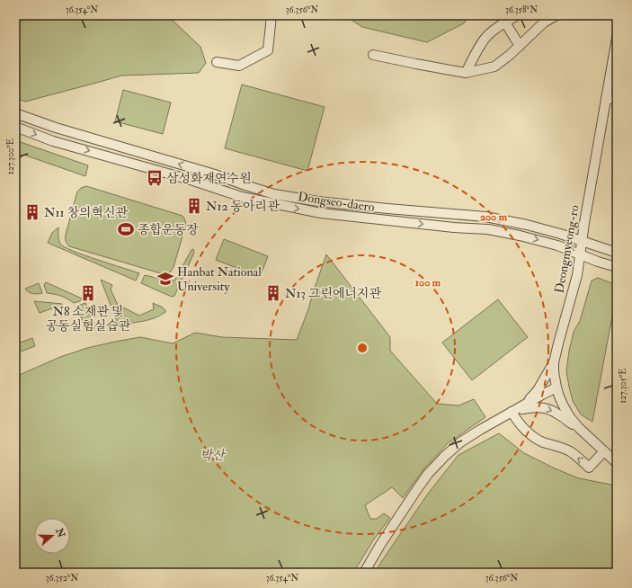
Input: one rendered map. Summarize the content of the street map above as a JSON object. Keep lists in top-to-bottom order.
{
  "streets": {
    "street": ["Dongseo-daero", "Deongmyeong-ro"]
  },
  "crossings": [
    ["Dongseo-daero", "Deongmyeong-ro"]
  ],
  "parks": ["박산"],
  "places": {
    "bus stop": ["삼성화재연수원"],
    "building": [
      "N12 동아리관",
      "N11 창의혁신관",
      "N8 소재관 및 공동실험실습관",
      "N13 그린에너지관"
    ],
    "sports": ["종합운동장"],
    "school or university": ["Hanbat National University"]
  },
  "north": "right",
  "coordinates": [
    "36.354°N",
    "36.356°N",
    "36.358°N",
    "127.300°E",
    "127.305°E",
    "36.352°N"
  ],
  "rings": ["200 m", "100 m"]
}
